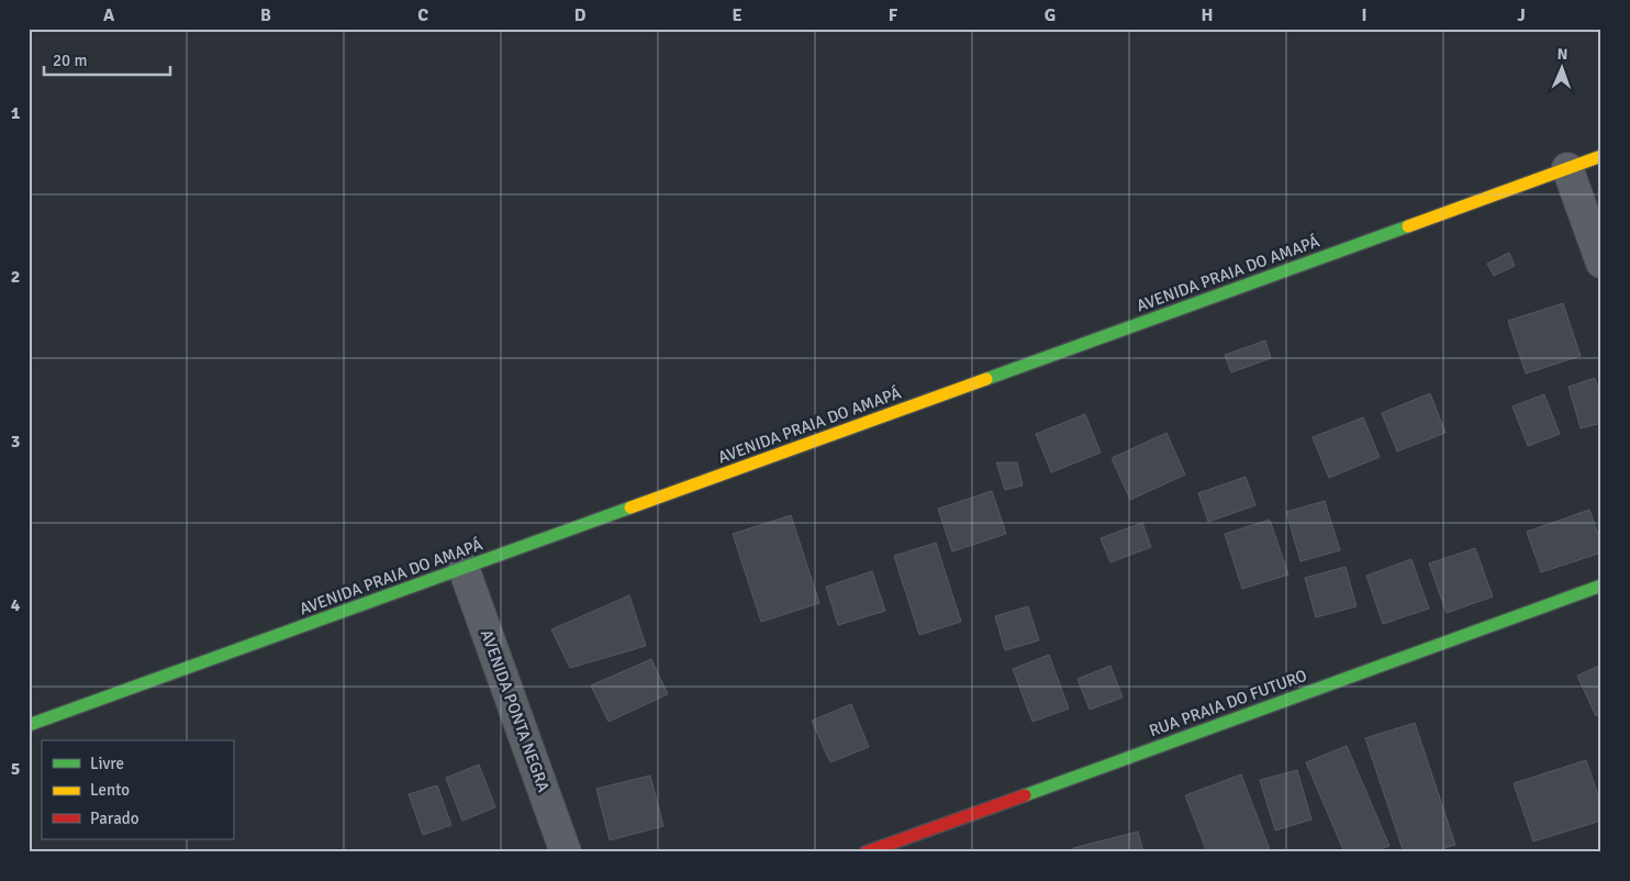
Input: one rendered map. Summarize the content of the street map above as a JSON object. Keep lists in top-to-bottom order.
{
  "streets": {
    "street": ["AVENIDA PRAIA DO AMAPÁ", "RUA PRAIA DO FUTURO", "AVENIDA PONTA NEGRA"]
  },
  "crossings": [
    ["AVENIDA PRAIA DO AMAPÁ", "AVENIDA PONTA NEGRA"]
  ],
  "legend": ["Livre", "Lento", "Parado"],
  "scale_bar": "20 m",
  "north": "top",
  "grid": {
    "columns": [
      "A",
      "B",
      "C",
      "D",
      "E",
      "F",
      "G",
      "H",
      "I",
      "J"
    ],
    "rows": [
      "1",
      "2",
      "3",
      "4",
      "5"
    ]
  }
}
